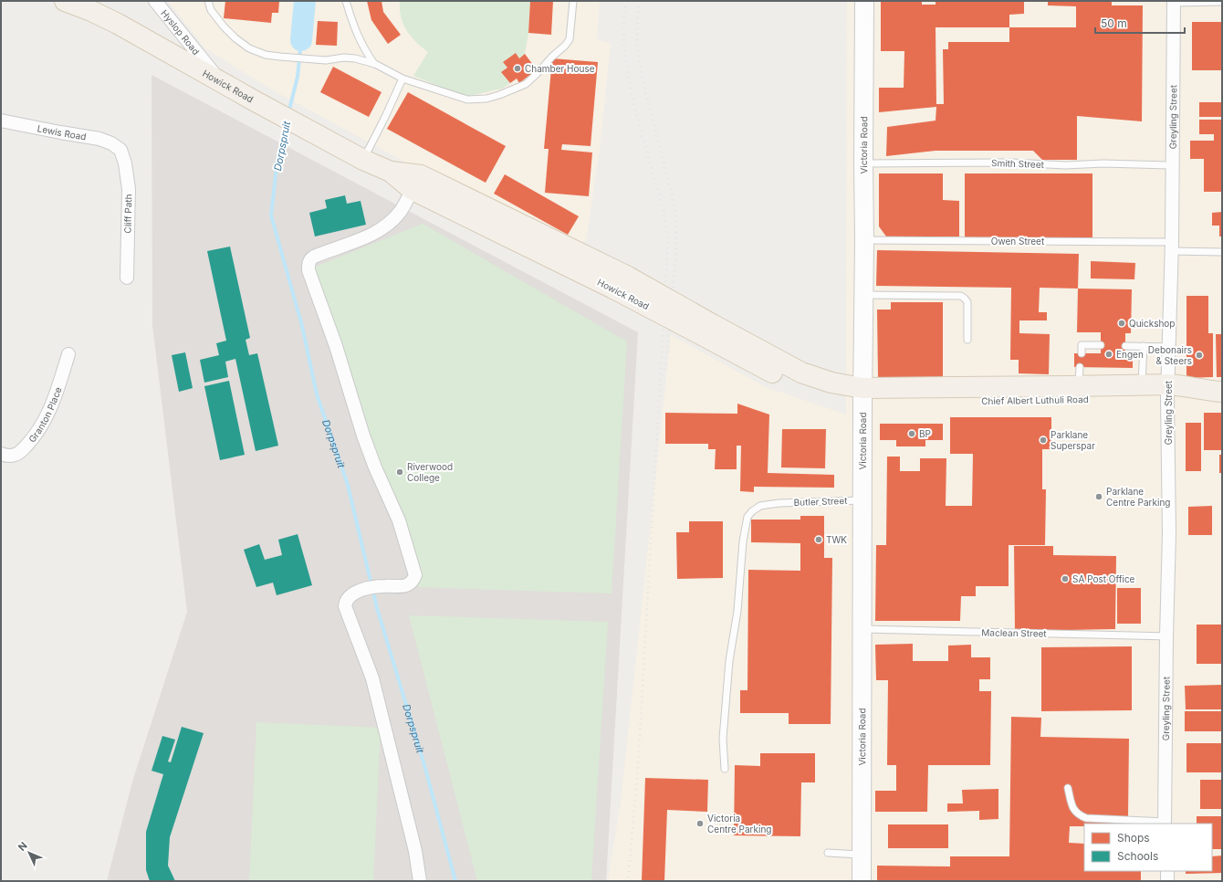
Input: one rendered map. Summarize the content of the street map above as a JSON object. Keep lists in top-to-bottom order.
{
  "streets": {
    "main road": ["Howick Road", "Victoria Road", "Chief Albert Luthuli Road"],
    "street": [
      "Hyslop Road",
      "Greyling Street",
      "Lewis Road",
      "Cliff Path",
      "Granton Place"
    ],
    "lane": [
      "Smith Street",
      "Owen Street",
      "Butler Street",
      "Maclean Street"
    ]
  },
  "crossings": [
    ["Hyslop Road", "Howick Road"],
    ["Howick Road", "Victoria Road"],
    ["Howick Road", "Chief Albert Luthuli Road"],
    ["Greyling Street", "Smith Street"],
    ["Greyling Street", "Owen Street"],
    ["Greyling Street", "Chief Albert Luthuli Road"],
    ["Greyling Street", "Maclean Street"],
    ["Lewis Road", "Cliff Path"],
    ["Victoria Road", "Smith Street"],
    ["Victoria Road", "Owen Street"],
    ["Victoria Road", "Chief Albert Luthuli Road"],
    ["Victoria Road", "Butler Street"],
    ["Victoria Road", "Maclean Street"]
  ],
  "water": ["Dorpspruit"],
  "places": [
    "Chamber House",
    "Quickshop",
    "Engen",
    "Debonairs & Steers",
    "BP",
    "Parklane Superspar",
    "Riverwood College",
    "Parklane Centre Parking",
    "TWK",
    "SA Post Office",
    "Victoria Centre Parking"
  ],
  "legend": ["Shops", "Schools"],
  "scale_bar": "50 m",
  "north": "top left"
}
